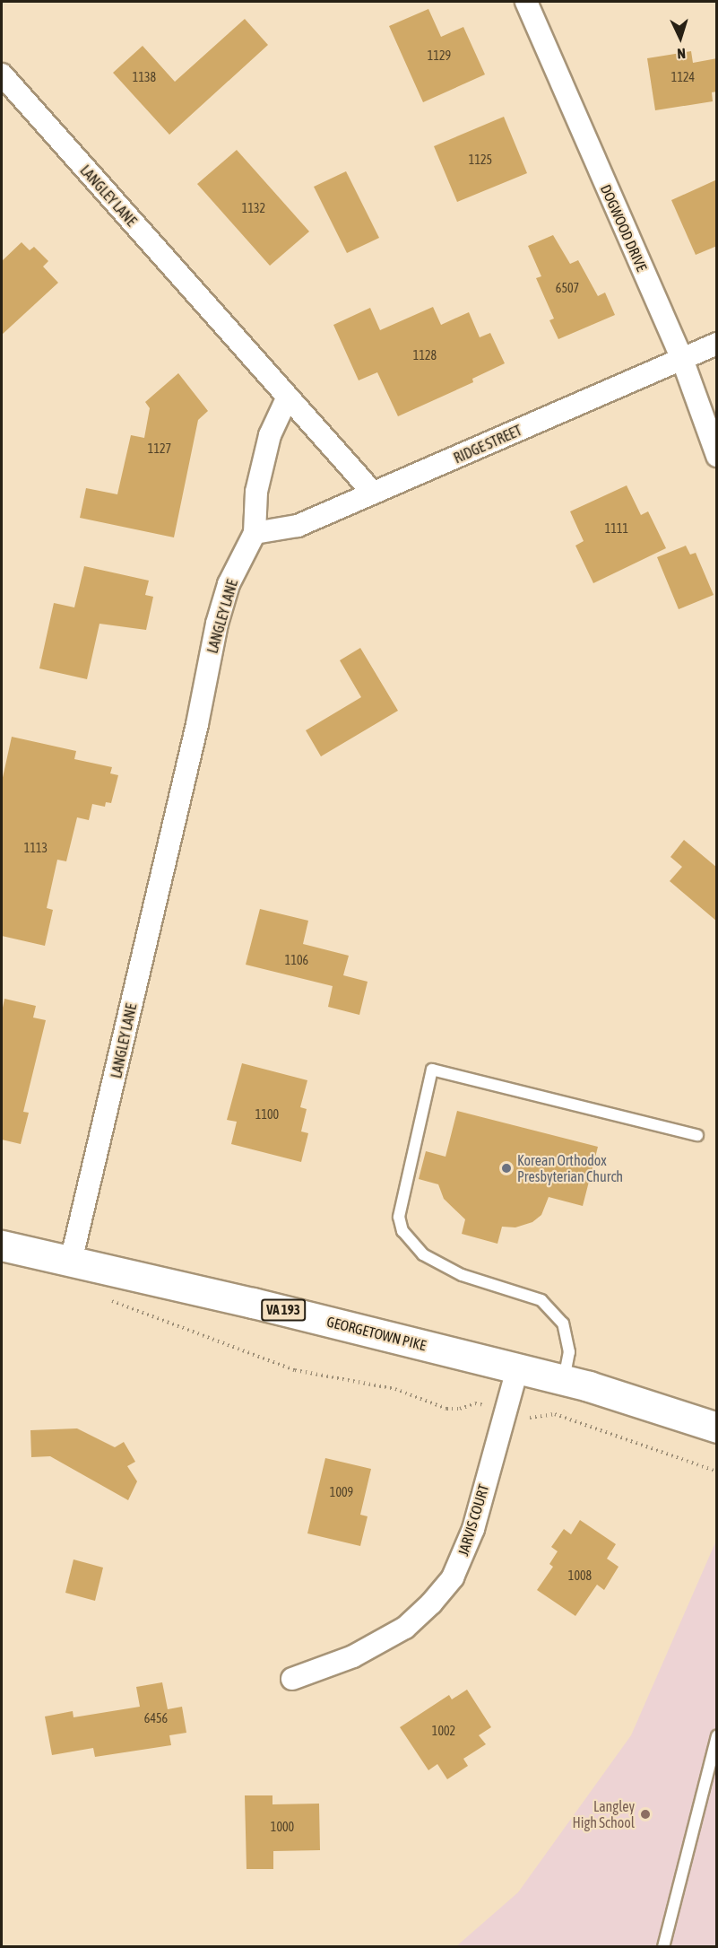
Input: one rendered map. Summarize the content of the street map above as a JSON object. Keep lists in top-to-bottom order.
{
  "streets": {
    "main road": ["VA 193", "GEORGETOWN PIKE"],
    "street": [
      "LANGLEY LANE",
      "DOGWOOD DRIVE",
      "RIDGE STREET",
      "JARVIS COURT"
    ]
  },
  "crossings": [
    ["LANGLEY LANE", "RIDGE STREET"],
    ["LANGLEY LANE", "GEORGETOWN PIKE"],
    ["DOGWOOD DRIVE", "RIDGE STREET"],
    ["GEORGETOWN PIKE", "JARVIS COURT"]
  ],
  "places": ["Korean Orthodox Presbyterian Church", "Langley High School"],
  "house_numbers": [
    "1129",
    "1138",
    "1124",
    "1125",
    "1132",
    "6507",
    "1128",
    "1127",
    "1111",
    "1113",
    "1106",
    "1100",
    "1009",
    "1008",
    "6456",
    "1002",
    "1000"
  ],
  "north": "bottom"
}
